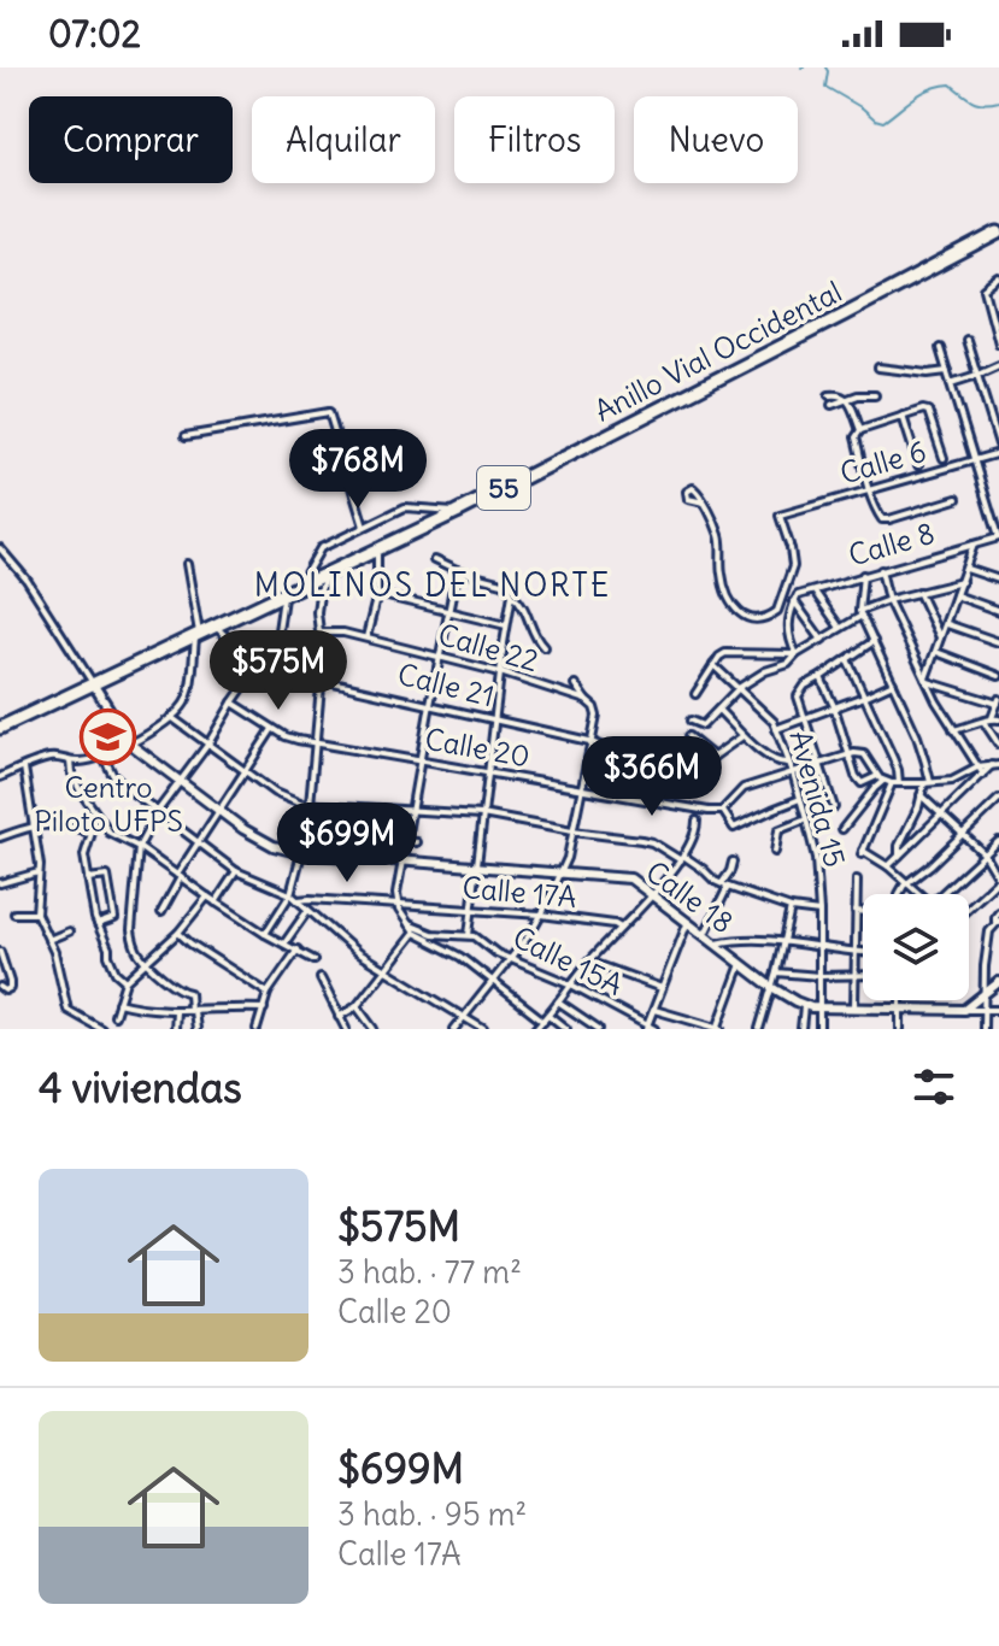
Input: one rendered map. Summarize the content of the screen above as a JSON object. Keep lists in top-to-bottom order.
{
  "streets": {
    "highway": ["Anillo Vial Occidental", "55"],
    "street": [
      "Calle 6",
      "Calle 8",
      "Calle 22",
      "Calle 21",
      "Calle 20",
      "Avenida 15",
      "Calle 17A",
      "Calle 18",
      "Calle 15A"
    ]
  },
  "crossings": [
    ["Anillo Vial Occidental", "Calle 18"],
    ["Calle 22", "Calle 21"],
    ["Calle 20", "Avenida 15"],
    ["Avenida 15", "Calle 18"]
  ],
  "districts": ["MOLINOS DEL NORTE"],
  "places": {
    "school or university": ["Centro Piloto UFPS"]
  },
  "page": {
    "status": "07:02",
    "chip": [
      "Comprar",
      "Alquilar",
      "Filtros",
      "Nuevo"
    ],
    "price": [
      "$768M",
      "$575M",
      "$366M",
      "$699M"
    ],
    "heading": "4 viviendas",
    "list": [
      {
        "name": "$575M",
        "note": "3 hab. · 77 m² · Calle 20"
      },
      {
        "name": "$699M",
        "note": "3 hab. · 95 m² · Calle 17A"
      }
    ]
  }
}
